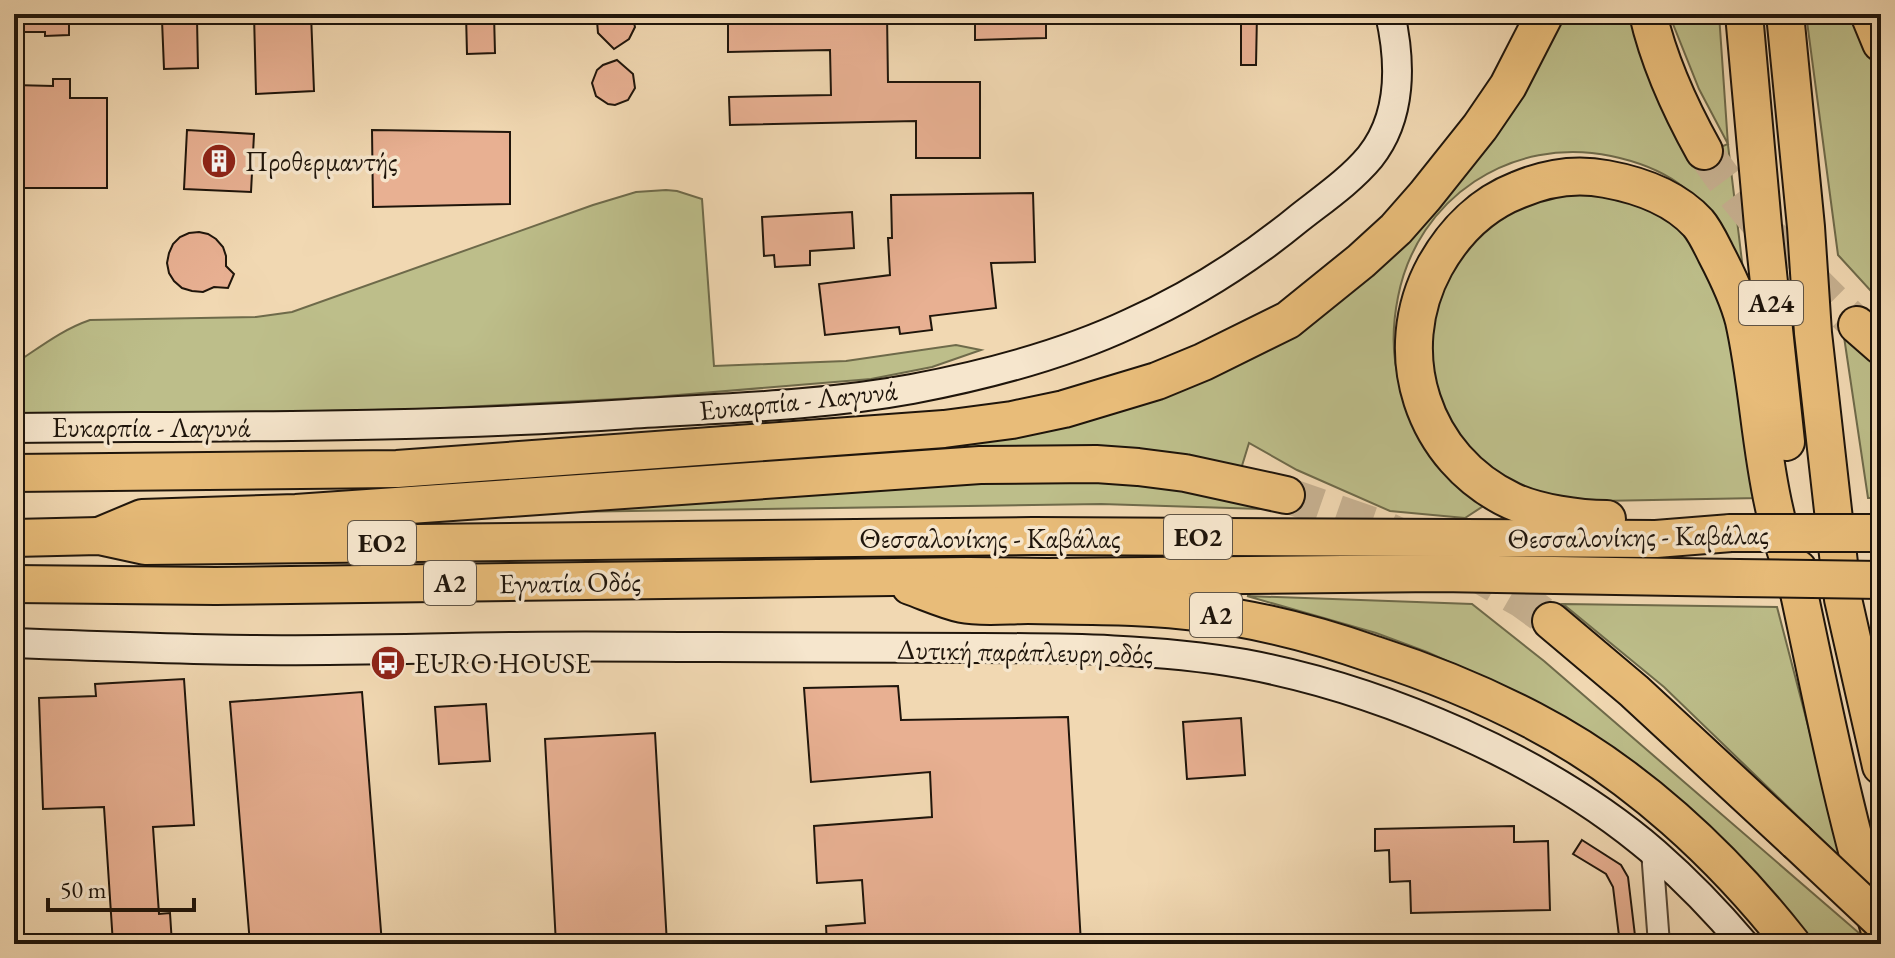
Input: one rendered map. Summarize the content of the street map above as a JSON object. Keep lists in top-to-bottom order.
{
  "streets": {
    "highway": [
      "Α24",
      "Θεσσαλονίκης - Καβάλας",
      "ΕΟ2",
      "Εγνατία Οδός",
      "Α2"
    ],
    "street": ["Ευκαρπία - Λαγυνά", "Δυτική παράπλευρη οδός"]
  },
  "crossings": [
    ["Θεσσαλονίκης - Καβάλας", "Εγνατία Οδός"],
    ["Θεσσαλονίκης - Καβάλας", "Α2"],
    ["Εγνατία Οδός", "Α2"]
  ],
  "places": {
    "building": ["Προθερμαντής"],
    "bus stop": ["EURO HOUSE"]
  },
  "scale_bar": "50 m"
}
